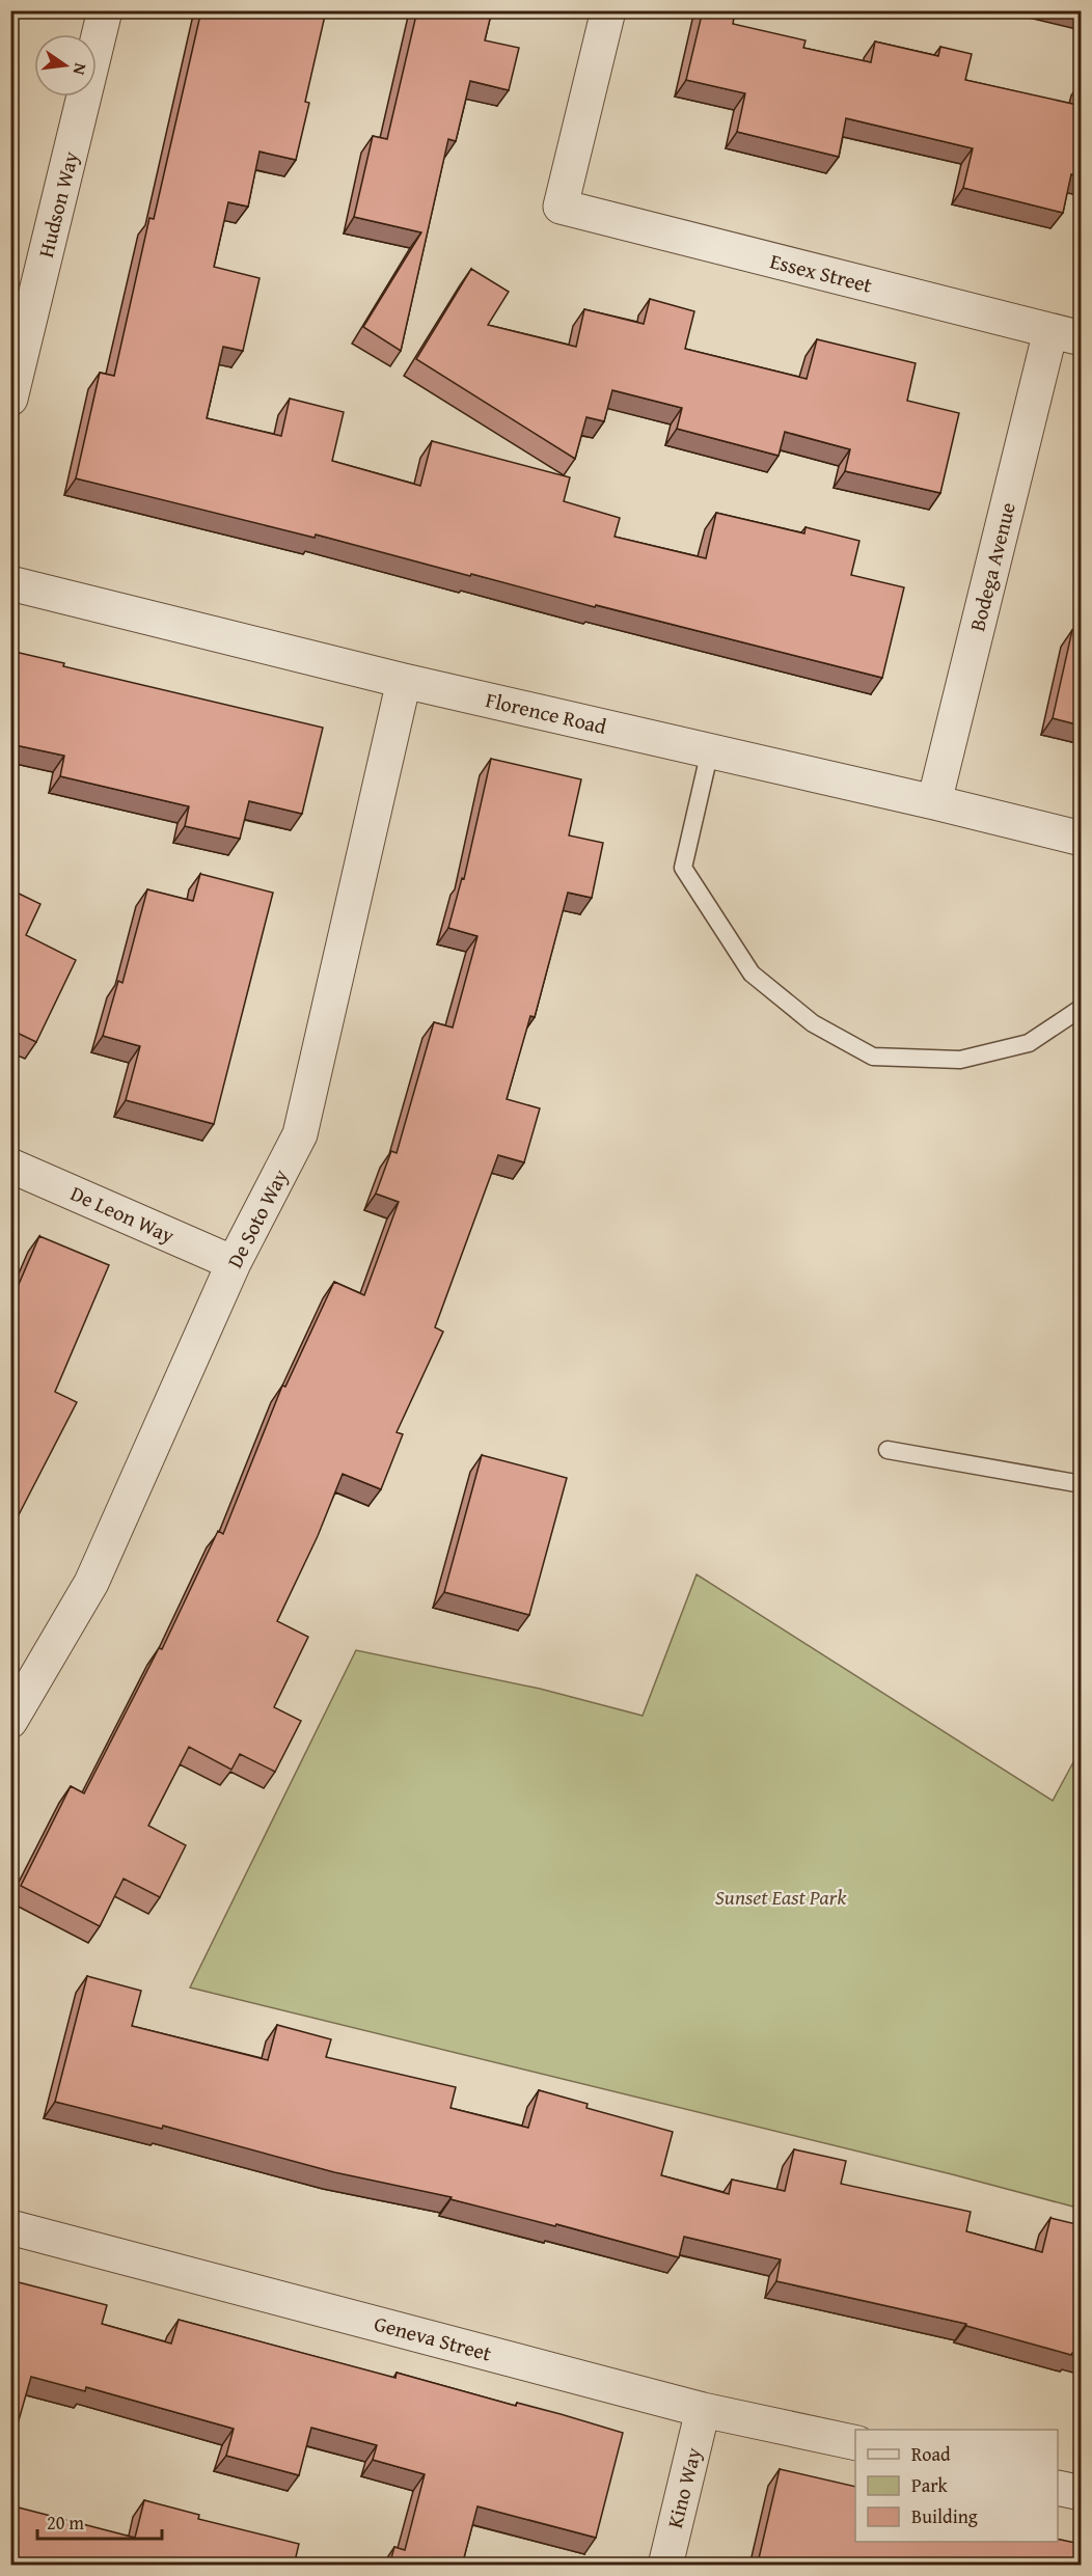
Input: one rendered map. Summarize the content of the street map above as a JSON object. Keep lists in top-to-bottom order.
{
  "streets": {
    "street": [
      "Hudson Way",
      "Essex Street",
      "Bodega Avenue",
      "Florence Road",
      "De Leon Way",
      "De Soto Way",
      "Geneva Street",
      "Kino Way"
    ]
  },
  "crossings": [
    ["Essex Street", "Bodega Avenue"],
    ["Bodega Avenue", "Florence Road"],
    ["Florence Road", "De Soto Way"],
    ["De Leon Way", "De Soto Way"],
    ["Geneva Street", "Kino Way"]
  ],
  "parks": ["Sunset East Park"],
  "legend": ["Road", "Park", "Building"],
  "scale_bar": "20 m",
  "north": "right"
}
